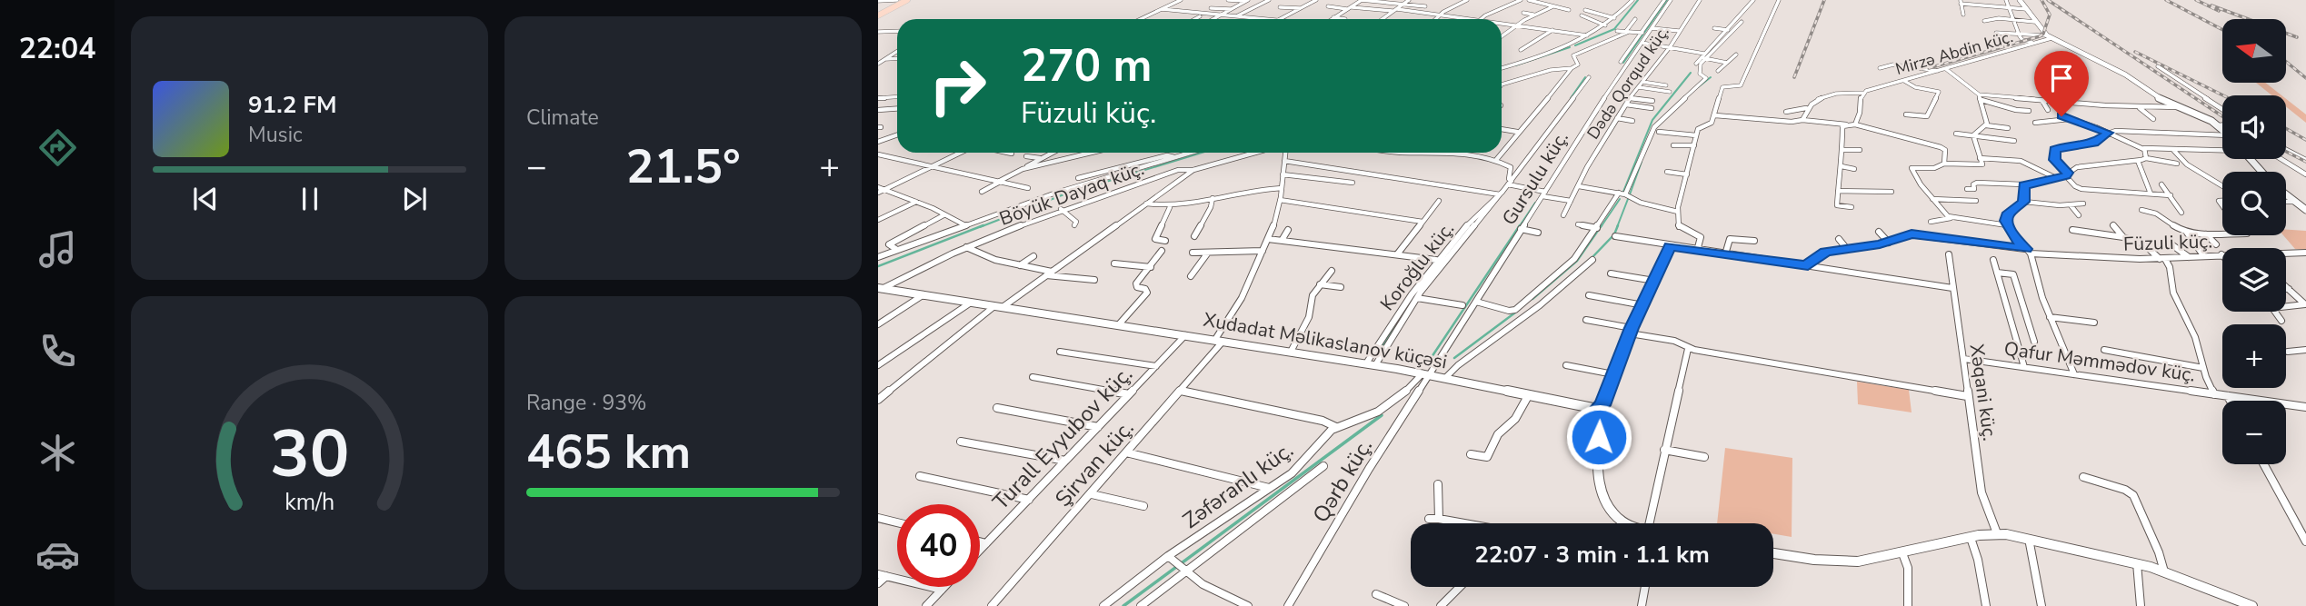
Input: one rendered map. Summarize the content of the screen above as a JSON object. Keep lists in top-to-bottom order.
{
  "streets": {
    "street": [
      "Mirzə Abdin küç.",
      "Dədə Qorqud küç.",
      "Gursulu küç.",
      "Böyük Dayaq küç.",
      "Füzuli küç.",
      "Koroğlu küç.",
      "Xudadat Məlikaslanov küçəsi",
      "Qafur Məmmədov küç.",
      "Xəqani küç.",
      "Turall Eyyubov küç.",
      "Şirvan küç.",
      "Qərb küç.",
      "Zəfəranlı küç."
    ]
  },
  "crossings": [
    ["Gursulu küç.", "Xudadat Məlikaslanov küçəsi"],
    ["Gursulu küç.", "Qərb küç."],
    ["Gursulu küç.", "Zəfəranlı küç."],
    ["Böyük Dayaq küç.", "Xudadat Məlikaslanov küçəsi"],
    ["Koroğlu küç.", "Xudadat Məlikaslanov küçəsi"],
    ["Xudadat Məlikaslanov küçəsi", "Turall Eyyubov küç."],
    ["Xudadat Məlikaslanov küçəsi", "Şirvan küç."],
    ["Xudadat Məlikaslanov küçəsi", "Qərb küç."],
    ["Xudadat Məlikaslanov küçəsi", "Zəfəranlı küç."],
    ["Qafur Məmmədov küç.", "Xəqani küç."],
    ["Qərb küç.", "Zəfəranlı küç."]
  ],
  "north": "left",
  "page": {
    "tabs": "22:04",
    "tile": [
      "Climate",
      ["Range · 93%", "465 km"]
    ],
    "map_buttons": ["+", "−"],
    "turn": ["270 m", "Füzuli küç."],
    "song": ["91.2 FM", "Music"],
    "heat": ["−", "21.5°", "+"],
    "limit": "40",
    "trip": "22:07 · 3 min · 1.1 km",
    "gauge": ["30", "km/h"]
  }
}
